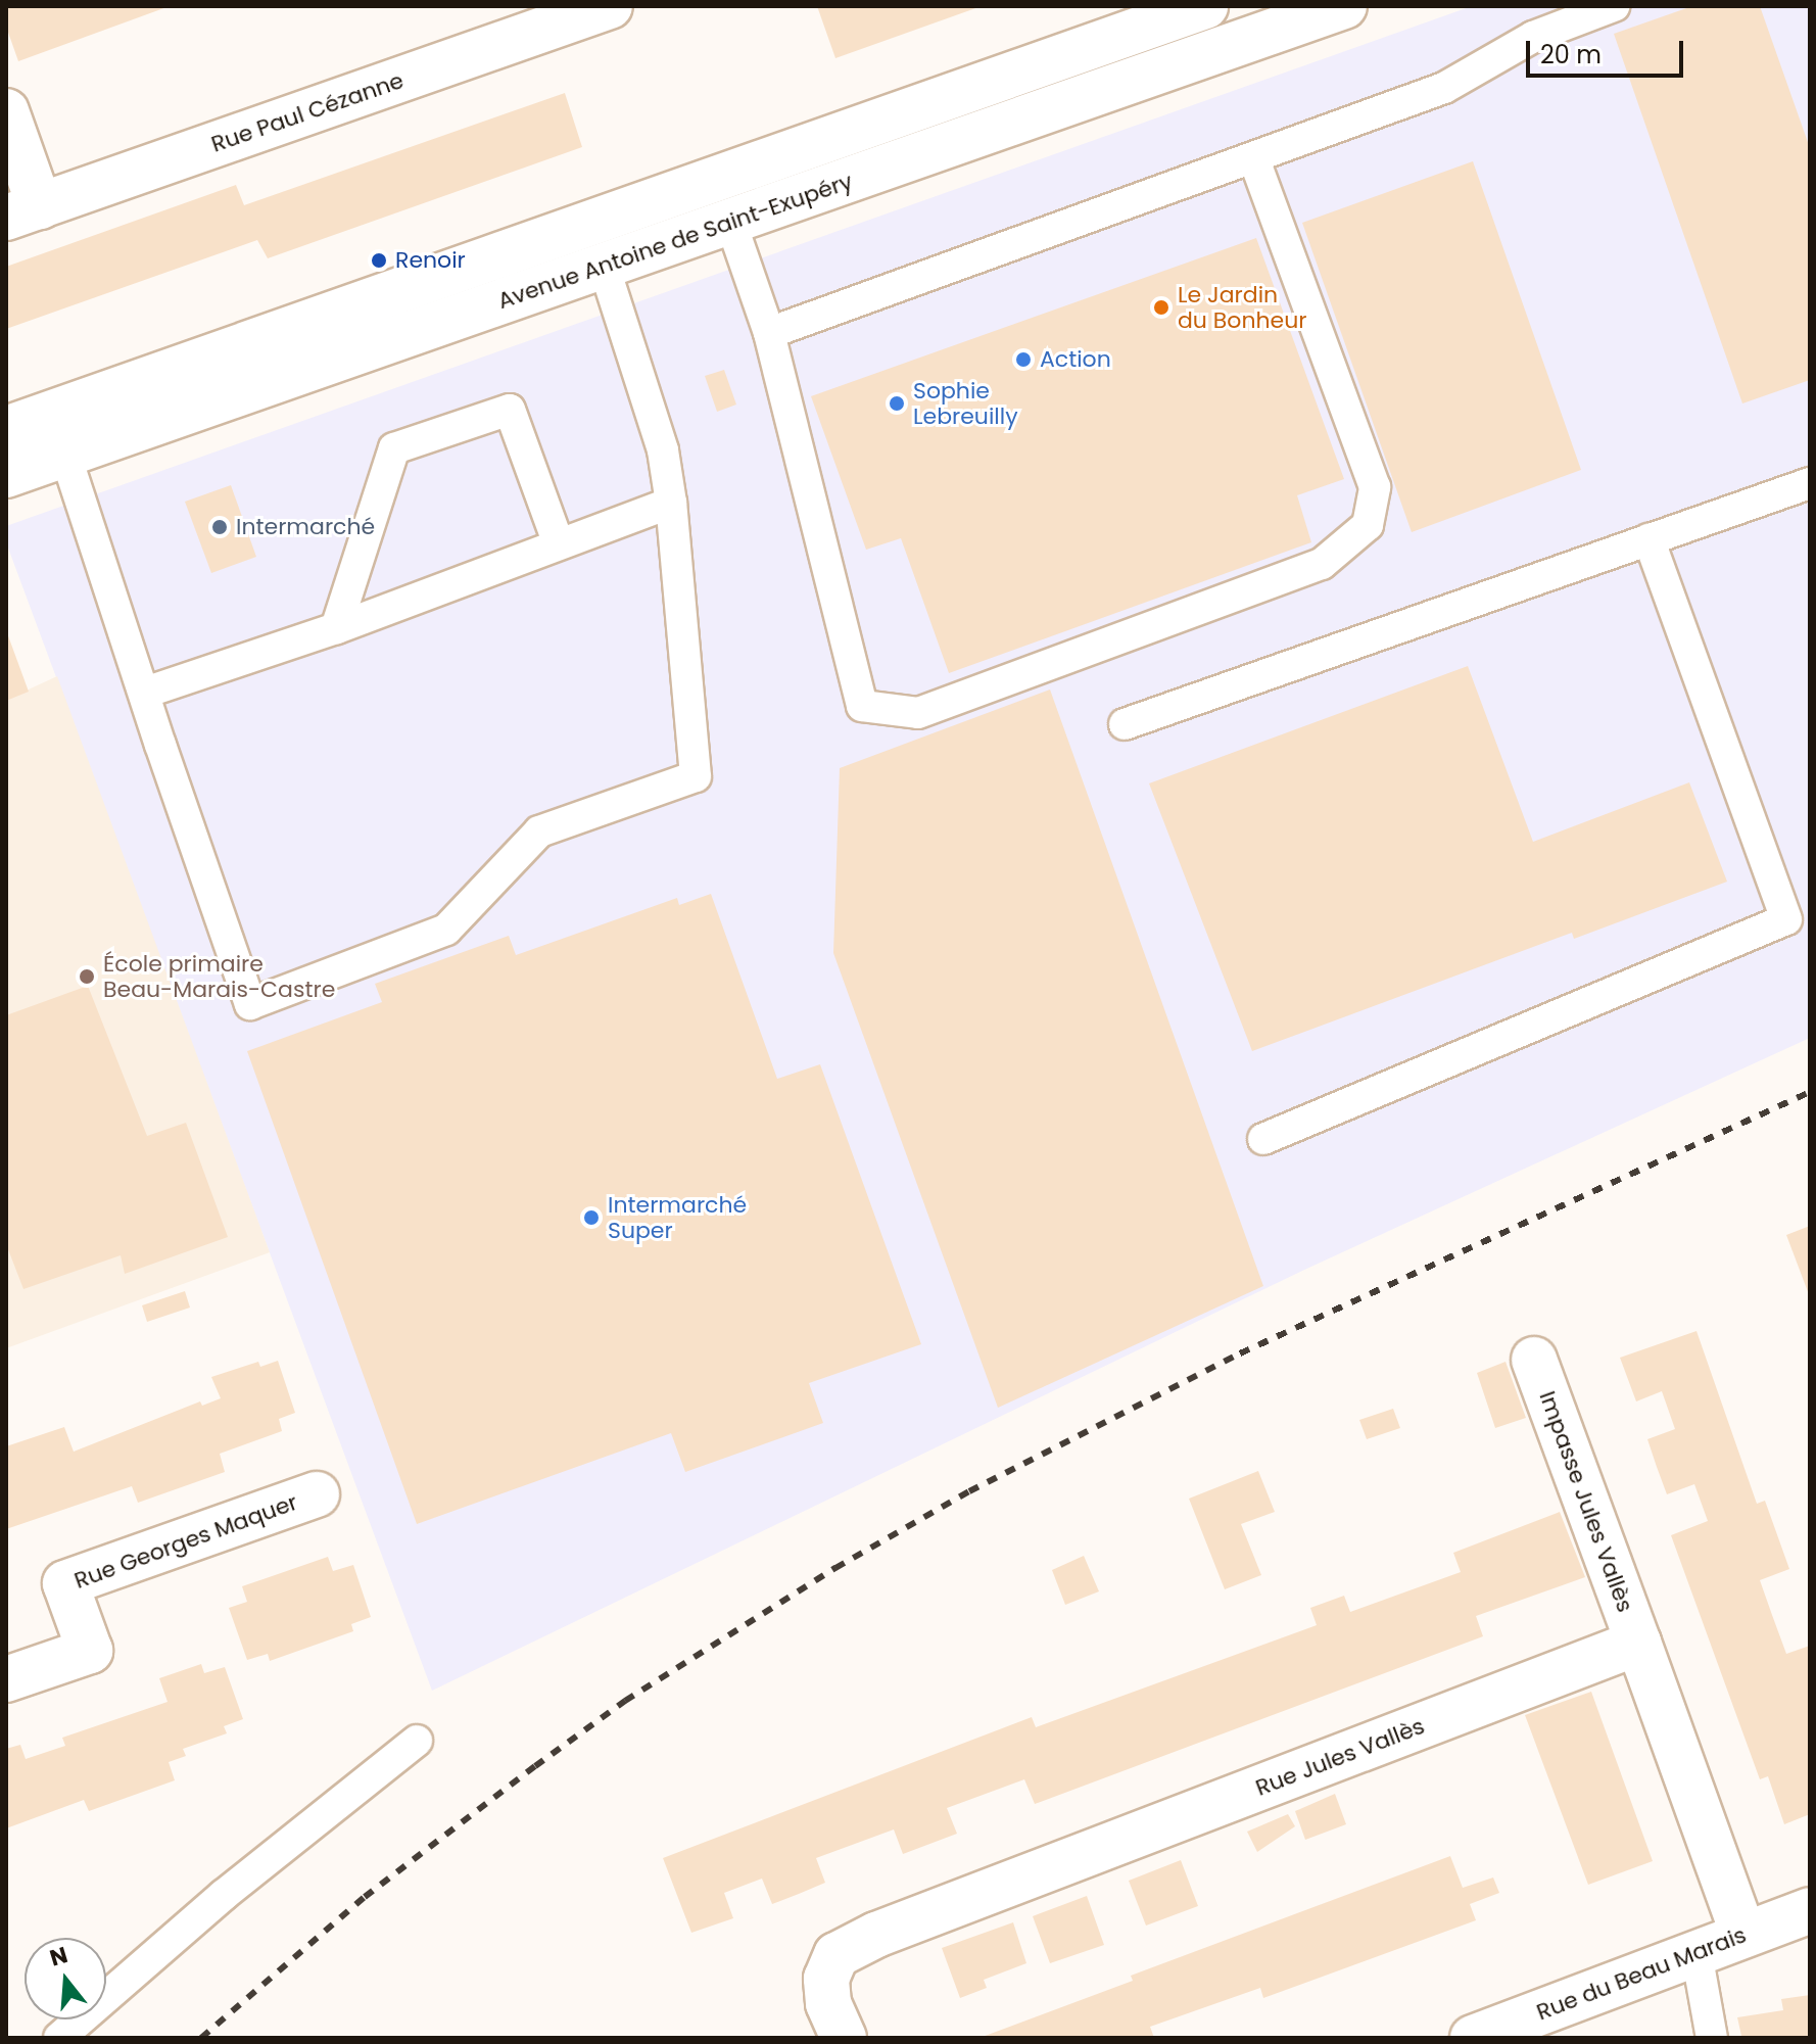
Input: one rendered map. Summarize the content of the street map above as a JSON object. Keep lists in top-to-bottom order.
{
  "streets": {
    "street": [
      "Rue Paul Cézanne",
      "Avenue Antoine de Saint-Exupéry",
      "Impasse Jules Vallès",
      "Rue Georges Maquer",
      "Rue Jules Vallès",
      "Rue du Beau Marais"
    ]
  },
  "crossings": [
    ["Impasse Jules Vallès", "Rue Jules Vallès"]
  ],
  "places": [
    "Renoir",
    "Le Jardin du Bonheur",
    "Action",
    "Sophie Lebreuilly",
    "Intermarché",
    "École primaire Beau-Marais-Castre",
    "Intermarché Super"
  ],
  "scale_bar": "20 m",
  "north": "top"
}
